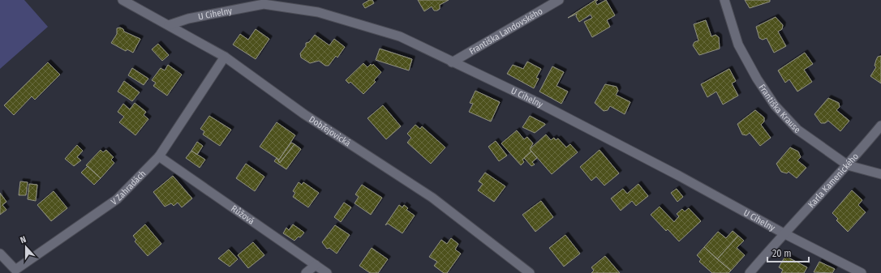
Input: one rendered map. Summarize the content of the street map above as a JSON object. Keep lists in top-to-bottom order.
{
  "streets": {
    "street": [
      "U Cihelny",
      "Františka Landovského",
      "Františka Krause",
      "Dobřejovická",
      "Karla Kamenického",
      "V Zahradách",
      "Růžová"
    ]
  },
  "crossings": [
    ["U Cihelny", "Františka Landovského"],
    ["U Cihelny", "Dobřejovická"],
    ["U Cihelny", "Karla Kamenického"],
    ["Františka Krause", "Karla Kamenického"],
    ["Dobřejovická", "V Zahradách"],
    ["V Zahradách", "Růžová"]
  ],
  "scale_bar": "20 m",
  "north": "top"
}
